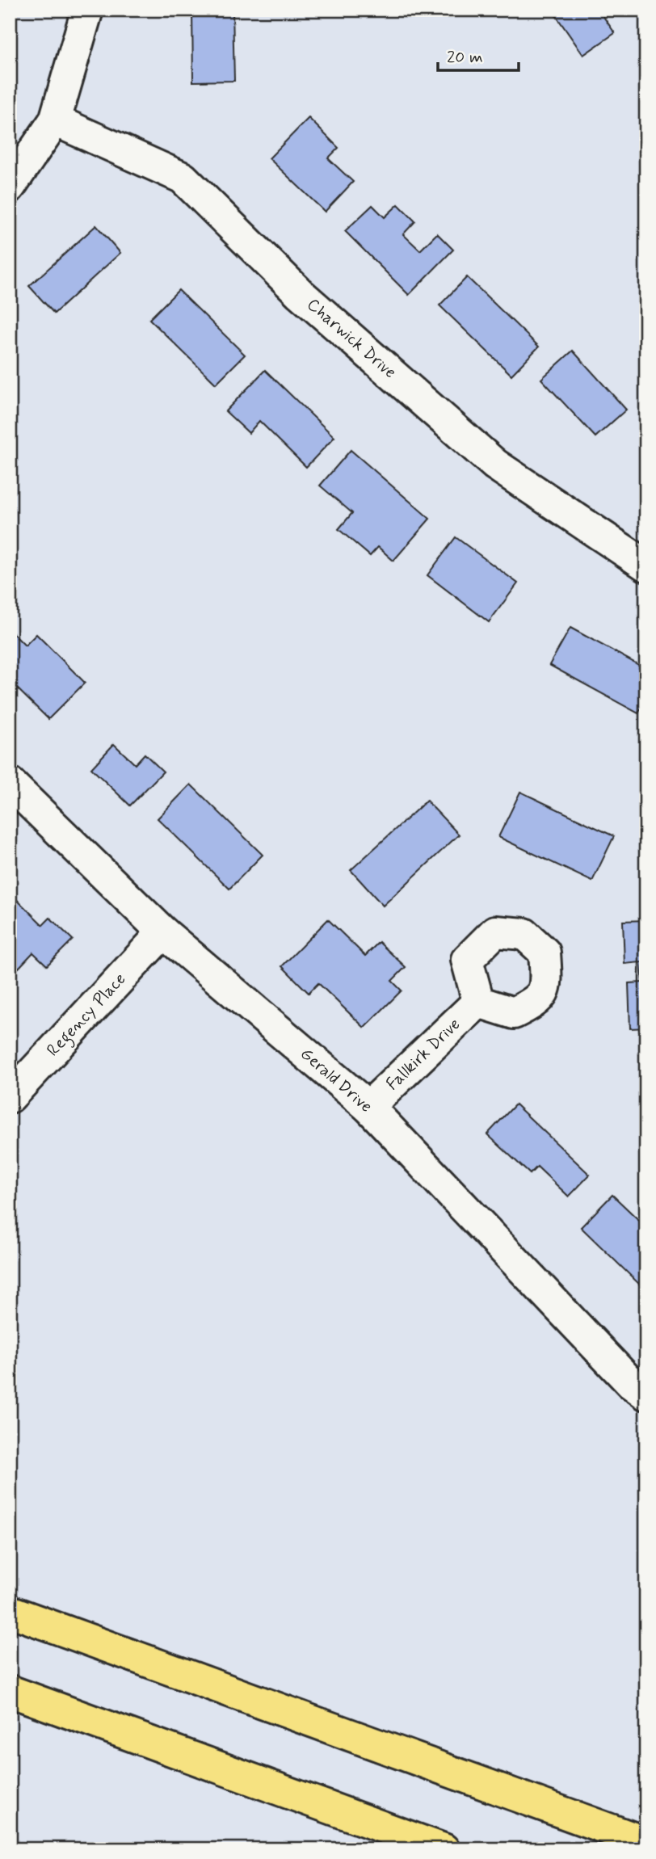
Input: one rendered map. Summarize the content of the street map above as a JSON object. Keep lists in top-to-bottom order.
{
  "streets": {
    "street": [
      "Charwick Drive",
      "Regency Place",
      "Fallkirk Drive",
      "Gerald Drive"
    ]
  },
  "crossings": [
    ["Regency Place", "Gerald Drive"],
    ["Fallkirk Drive", "Gerald Drive"]
  ],
  "scale_bar": "20 m"
}
